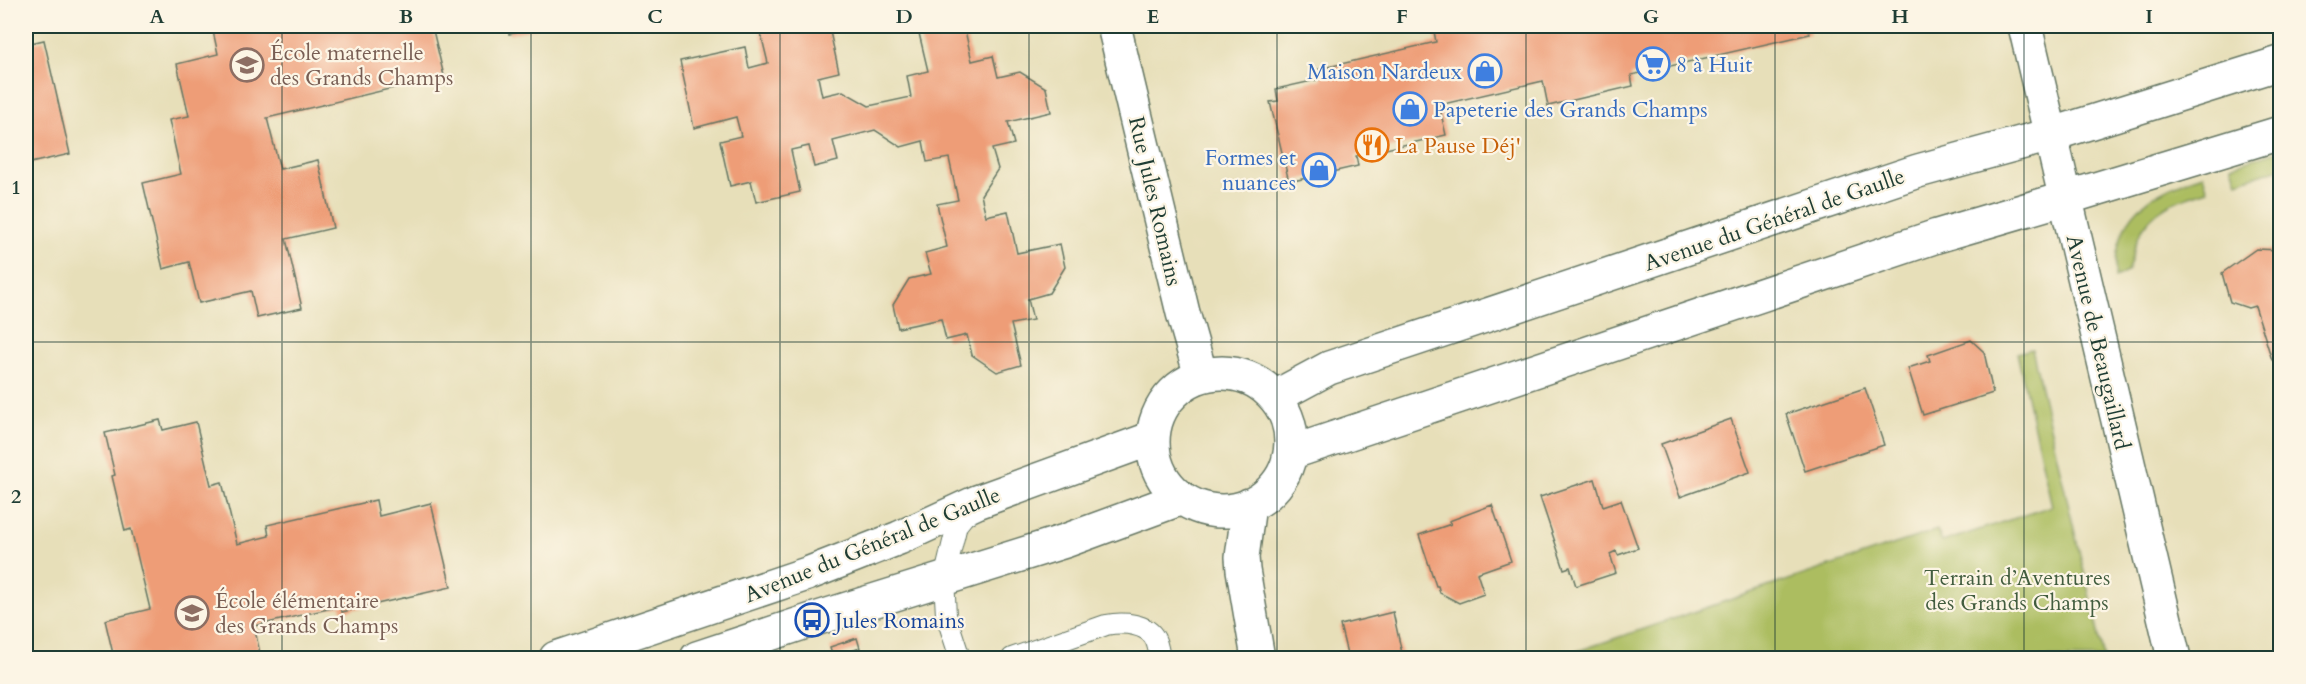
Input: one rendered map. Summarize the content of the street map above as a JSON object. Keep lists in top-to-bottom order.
{
  "streets": {
    "street": ["Rue Jules Romains", "Avenue du Général de Gaulle", "Avenue de Beaugaillard"]
  },
  "crossings": [
    ["Rue Jules Romains", "Avenue du Général de Gaulle"],
    ["Avenue du Général de Gaulle", "Avenue de Beaugaillard"]
  ],
  "parks": ["Terrain d’Aventures des Grands Champs"],
  "places": {
    "supermarket": ["8 à Huit"],
    "school or university": ["École maternelle des Grands Champs", "École élémentaire des Grands Champs"],
    "shop": ["Maison Nardeux", "Papeterie des Grands Champs", "Formes et nuances"],
    "restaurant": ["La Pause Déj'"],
    "bus stop": ["Jules Romains"]
  },
  "grid": {
    "columns": [
      "A",
      "B",
      "C",
      "D",
      "E",
      "F",
      "G",
      "H",
      "I"
    ],
    "rows": ["1", "2"]
  }
}
